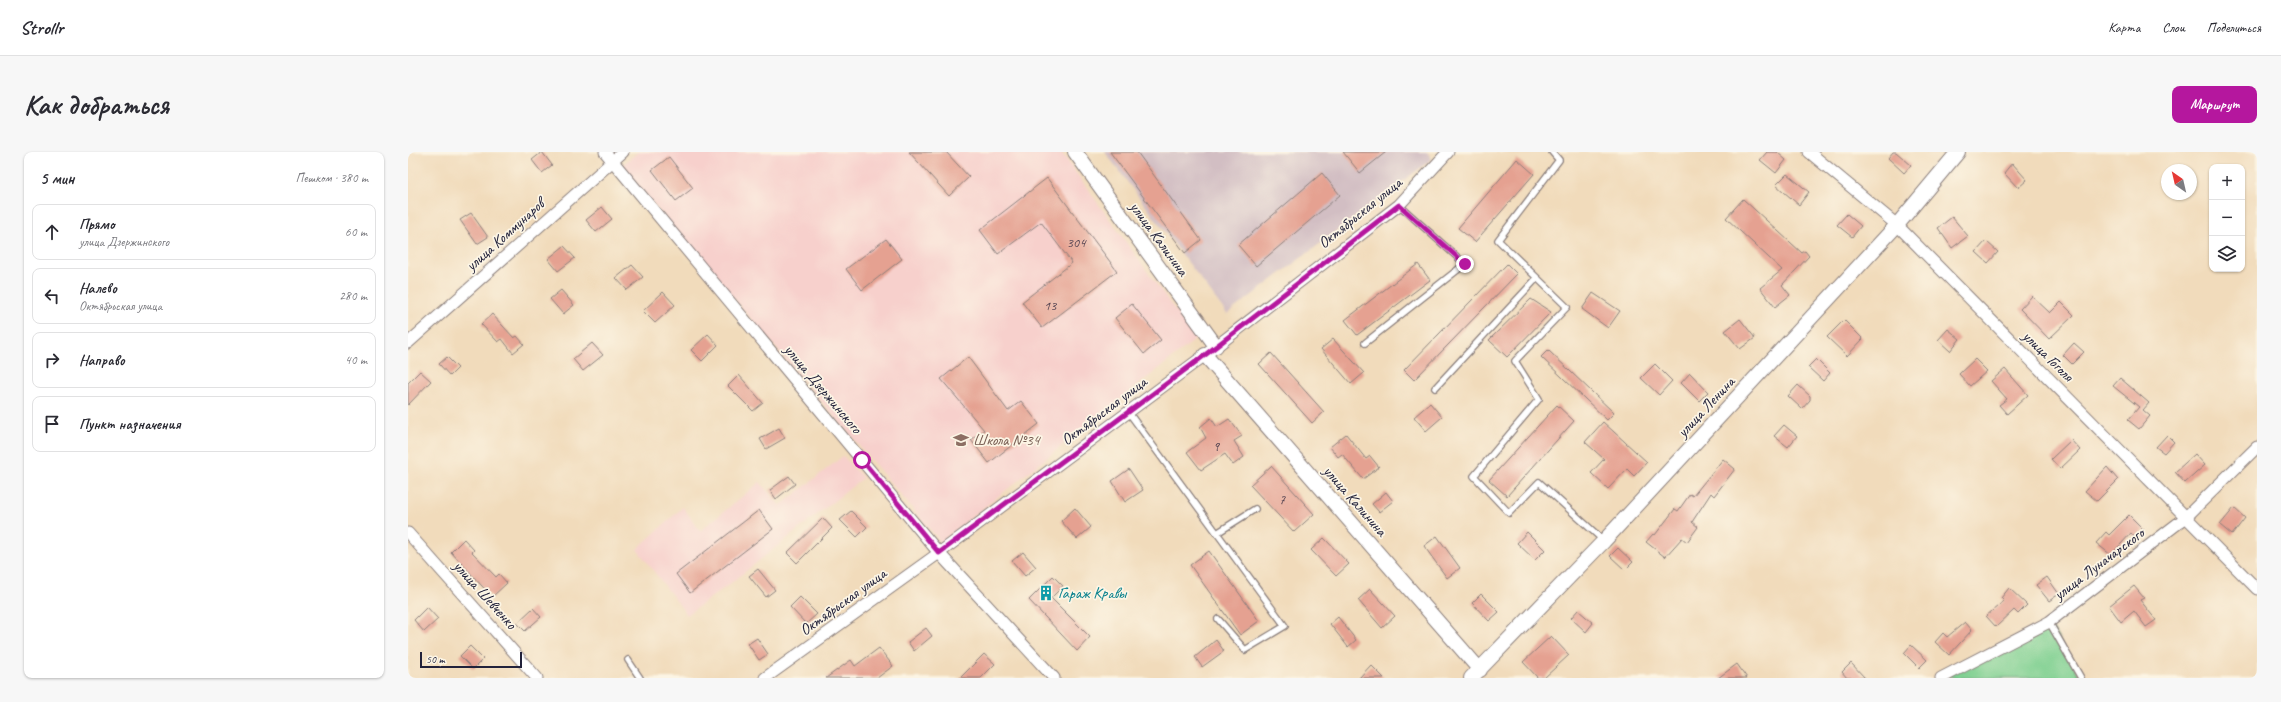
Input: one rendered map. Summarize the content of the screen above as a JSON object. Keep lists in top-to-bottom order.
{
  "streets": {
    "street": [
      "Октябрьская улица",
      "улица Коммунаров",
      "улица Калинина",
      "улица Гоголя",
      "улица Дзержинского",
      "улица Ленина",
      "улица Луначарского",
      "улица Шевченко"
    ]
  },
  "crossings": [
    ["Октябрьская улица", "улица Калинина"],
    ["Октябрьская улица", "улица Дзержинского"],
    ["улица Коммунаров", "улица Дзержинского"],
    ["улица Калинина", "улица Ленина"],
    ["улица Гоголя", "улица Ленина"],
    ["улица Гоголя", "улица Луначарского"]
  ],
  "places": {
    "school or university": ["Школа №34"],
    "building": ["Гараж Кравы"]
  },
  "house_numbers": [
    "304",
    "13",
    "9",
    "7"
  ],
  "scale_bar": "50 m",
  "north": "top left",
  "page": {
    "header": "Strollr",
    "nav": ["Карта", "Слои", "Поделиться"],
    "buttons": "Маршрут",
    "title": "Как добраться",
    "heading": ["5 мин", "Пешком · 380 m"],
    "map_buttons": ["+", "−"],
    "list": [
      ["Прямо", "улица Дзержинского", "60 m"],
      ["Налево", "Октябрьская улица", "280 m"],
      ["Направо", "40 m"],
      "Пункт назначения"
    ],
    "scale": "50 m"
  }
}
